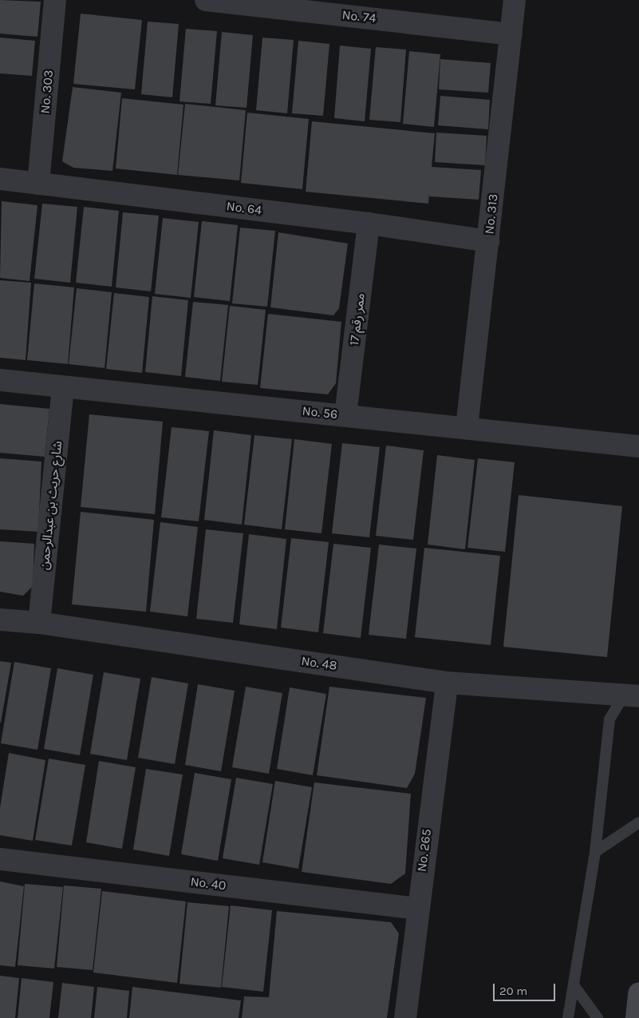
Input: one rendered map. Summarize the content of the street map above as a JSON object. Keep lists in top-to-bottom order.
{
  "streets": {
    "street": [
      "No. 74",
      "No. 303",
      "No. 64",
      "No. 313",
      "ممر رقم 17",
      "No. 56",
      "شارع حريث بن عبدالرحمن",
      "No. 48",
      "No. 265",
      "No. 40"
    ]
  },
  "crossings": [
    ["No. 74", "No. 313"],
    ["No. 303", "No. 64"],
    ["No. 64", "No. 313"],
    ["No. 64", "ممر رقم 17"],
    ["No. 313", "No. 56"],
    ["ممر رقم 17", "No. 56"],
    ["No. 56", "شارع حريث بن عبدالرحمن"],
    ["شارع حريث بن عبدالرحمن", "No. 48"],
    ["No. 48", "No. 265"],
    ["No. 265", "No. 40"]
  ],
  "scale_bar": "20 m"
}
